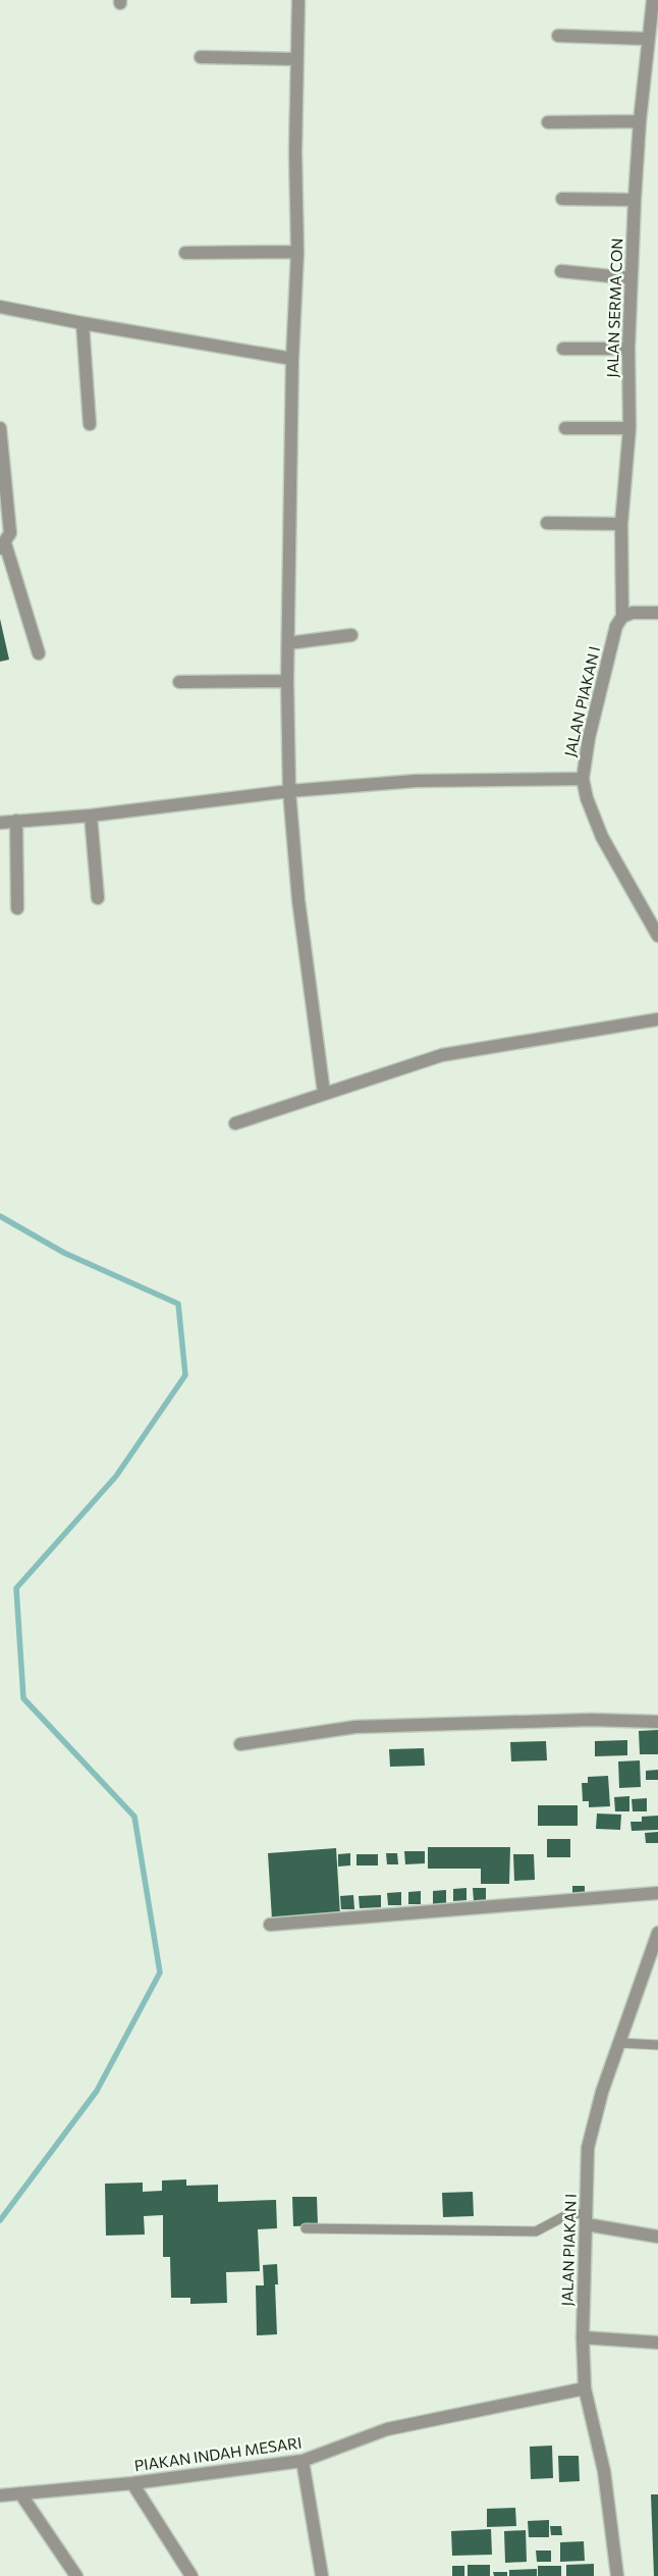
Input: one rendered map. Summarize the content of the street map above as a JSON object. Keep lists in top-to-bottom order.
{
  "streets": {
    "street": ["JALAN SERMA CON", "JALAN PIAKAN I", "PIAKAN INDAH MESARI"]
  },
  "crossings": [
    ["JALAN SERMA CON", "JALAN PIAKAN I"],
    ["JALAN PIAKAN I", "PIAKAN INDAH MESARI"]
  ]
}
